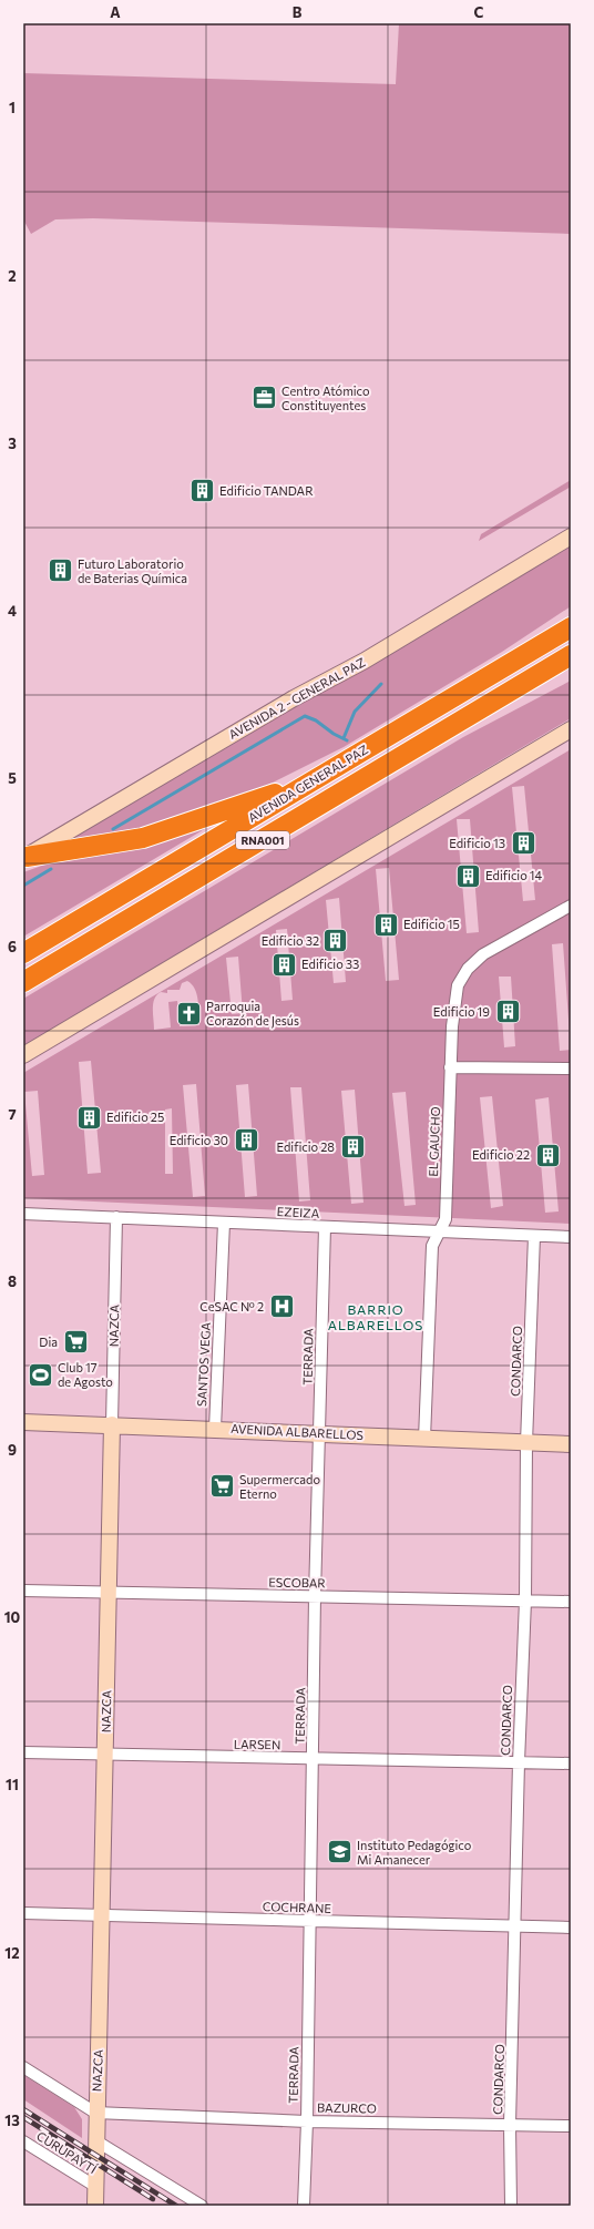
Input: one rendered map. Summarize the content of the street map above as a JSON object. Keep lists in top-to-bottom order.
{
  "streets": {
    "highway": ["AVENIDA GENERAL PAZ", "RNA001"],
    "street": [
      "AVENIDA 2 - GENERAL PAZ",
      "EL GAUCHO",
      "EZEIZA",
      "NAZCA",
      "TERRADA",
      "CONDARCO",
      "SANTOS VEGA",
      "AVENIDA ALBARELLOS",
      "ESCOBAR",
      "LARSEN",
      "COCHRANE",
      "BAZURCO",
      "CURUPAYTÍ"
    ]
  },
  "crossings": [
    ["EL GAUCHO", "EZEIZA"],
    ["EL GAUCHO", "AVENIDA ALBARELLOS"],
    ["EZEIZA", "NAZCA"],
    ["EZEIZA", "TERRADA"],
    ["EZEIZA", "CONDARCO"],
    ["EZEIZA", "SANTOS VEGA"],
    ["NAZCA", "AVENIDA ALBARELLOS"],
    ["NAZCA", "ESCOBAR"],
    ["NAZCA", "LARSEN"],
    ["NAZCA", "COCHRANE"],
    ["NAZCA", "BAZURCO"],
    ["NAZCA", "CURUPAYTÍ"],
    ["TERRADA", "AVENIDA ALBARELLOS"],
    ["TERRADA", "ESCOBAR"],
    ["TERRADA", "LARSEN"],
    ["TERRADA", "COCHRANE"],
    ["TERRADA", "BAZURCO"],
    ["CONDARCO", "AVENIDA ALBARELLOS"],
    ["CONDARCO", "ESCOBAR"],
    ["CONDARCO", "LARSEN"],
    ["CONDARCO", "COCHRANE"],
    ["CONDARCO", "BAZURCO"],
    ["SANTOS VEGA", "AVENIDA ALBARELLOS"]
  ],
  "districts": ["BARRIO ALBARELLOS"],
  "places": {
    "office": ["Centro Atómico Constituyentes"],
    "building": [
      "Edificio TANDAR",
      "Futuro Laboratorio de Baterias Química",
      "Edificio 13",
      "Edificio 14",
      "Edificio 15",
      "Edificio 32",
      "Edificio 33",
      "Edificio 19",
      "Edificio 25",
      "Edificio 30",
      "Edificio 28",
      "Edificio 22"
    ],
    "church": ["Parroquia Corazón de Jesús"],
    "hospital": ["CeSAC Nº 2"],
    "supermarket": ["Dia", "Supermercado Eterno"],
    "sports": ["Club 17 de Agosto"],
    "school or university": ["Instituto Pedagógico Mi Amanecer"]
  },
  "grid": {
    "columns": ["A", "B", "C"],
    "rows": [
      "1",
      "2",
      "3",
      "4",
      "5",
      "6",
      "7",
      "8",
      "9",
      "10",
      "11",
      "12",
      "13"
    ]
  }
}
